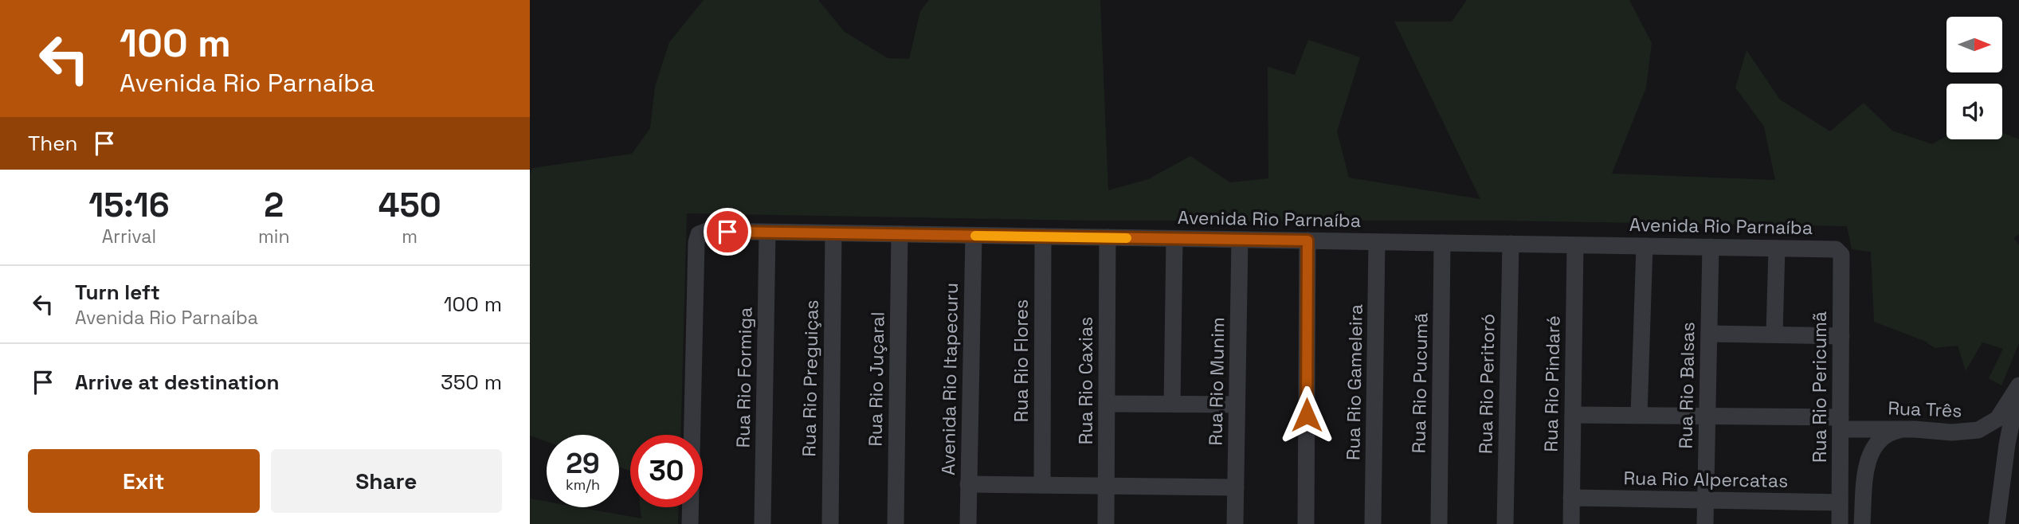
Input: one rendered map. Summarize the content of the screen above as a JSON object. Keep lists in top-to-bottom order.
{
  "streets": {
    "street": [
      "Avenida Rio Parnaíba",
      "Rua Rio Flores",
      "Rua Rio Formiga",
      "Rua Rio Preguiças",
      "Rua Rio Juçaral",
      "Avenida Rio Itapecuru",
      "Rua Rio Caxias",
      "Rua Rio Munim",
      "Rua Rio Gameleira",
      "Rua Rio Pucumã",
      "Rua Rio Peritoró",
      "Rua Rio Pindaré",
      "Rua Rio Balsas",
      "Rua Rio Pericumã",
      "Rua Três",
      "Rua Rio Alpercatas"
    ]
  },
  "crossings": [
    ["Avenida Rio Parnaíba", "Rua Rio Flores"],
    ["Avenida Rio Parnaíba", "Rua Rio Formiga"],
    ["Avenida Rio Parnaíba", "Rua Rio Preguiças"],
    ["Avenida Rio Parnaíba", "Rua Rio Juçaral"],
    ["Avenida Rio Parnaíba", "Avenida Rio Itapecuru"],
    ["Avenida Rio Parnaíba", "Rua Rio Caxias"],
    ["Avenida Rio Parnaíba", "Rua Rio Munim"],
    ["Avenida Rio Parnaíba", "Rua Rio Gameleira"],
    ["Avenida Rio Parnaíba", "Rua Rio Pucumã"],
    ["Avenida Rio Parnaíba", "Rua Rio Peritoró"],
    ["Avenida Rio Parnaíba", "Rua Rio Pindaré"],
    ["Avenida Rio Parnaíba", "Rua Rio Balsas"],
    ["Avenida Rio Parnaíba", "Rua Rio Pericumã"],
    ["Rua Rio Pindaré", "Rua Três"],
    ["Rua Rio Pindaré", "Rua Rio Alpercatas"],
    ["Rua Rio Balsas", "Rua Três"],
    ["Rua Rio Balsas", "Rua Rio Alpercatas"],
    ["Rua Rio Pericumã", "Rua Três"],
    ["Rua Rio Pericumã", "Rua Rio Alpercatas"]
  ],
  "north": "right",
  "page": {
    "turn": ["100 m", "Avenida Rio Parnaíba"],
    "then": "Then",
    "eta": [
      "15:16",
      "Arrival",
      "2",
      "min",
      "450",
      "m"
    ],
    "list": [
      {
        "name": "Turn left",
        "note": "Avenida Rio Parnaíba",
        "value": "100 m"
      },
      {
        "name": "Arrive at destination",
        "value": "350 m"
      }
    ],
    "speed": "29 km/h",
    "limit": "30",
    "buttons": ["Exit", "Share"]
  }
}
